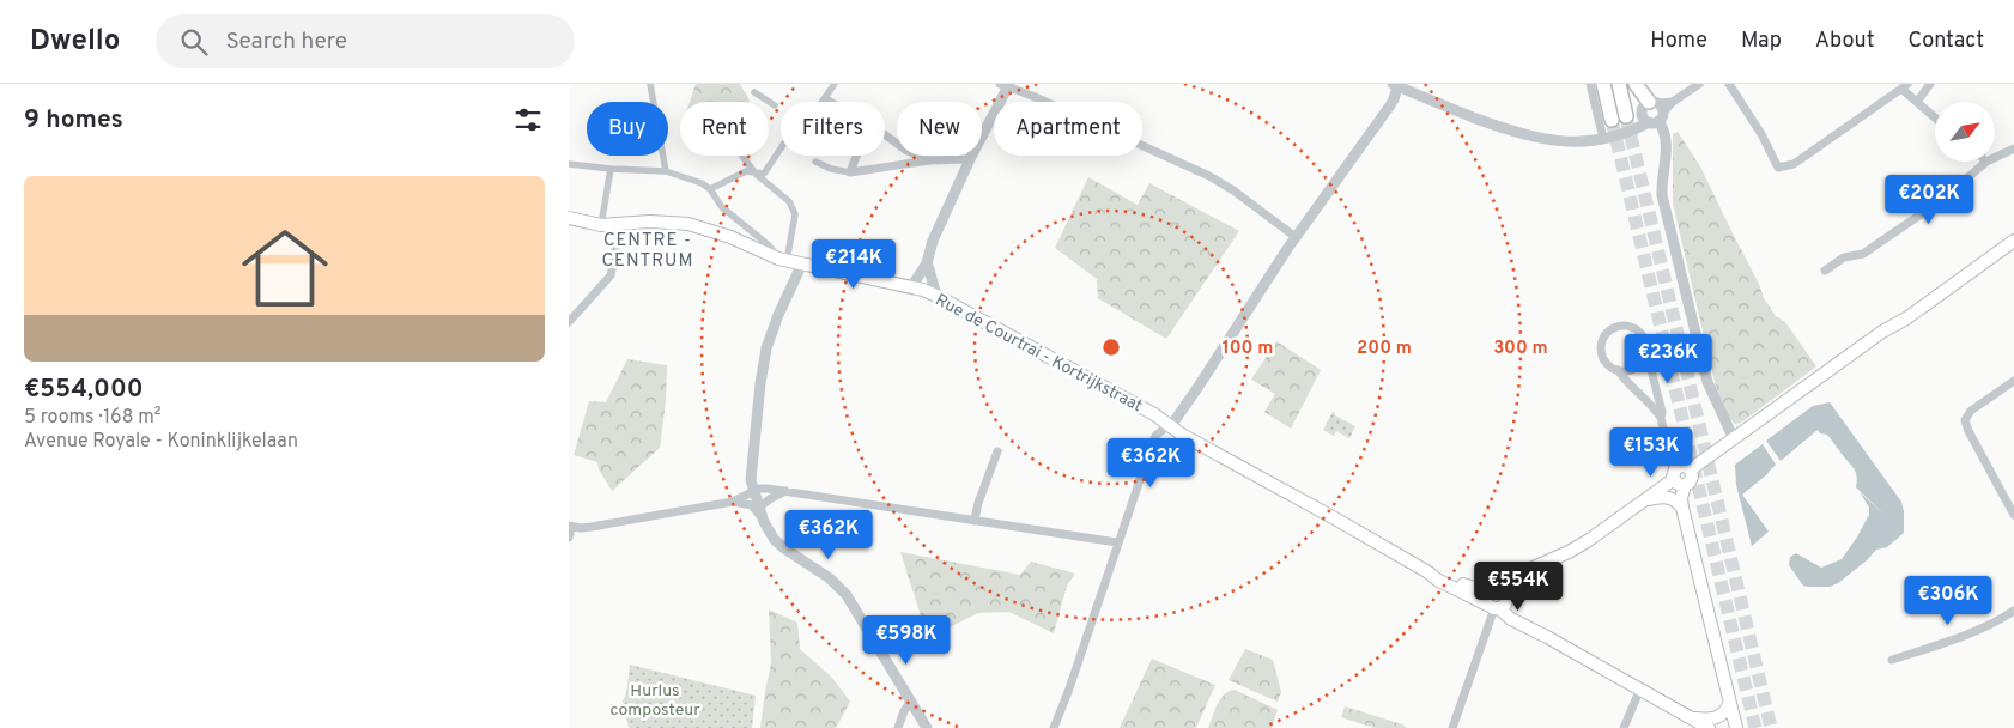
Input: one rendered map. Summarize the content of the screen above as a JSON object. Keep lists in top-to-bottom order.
{
  "streets": {
    "main road": ["Rue de Courtrai - Kortrijkstraat"]
  },
  "districts": ["CENTRE - CENTRUM"],
  "parks": ["Hurlus composteur"],
  "north": "top right",
  "page": {
    "header": "Dwello",
    "search": "Search here",
    "nav": [
      "Home",
      "Map",
      "About",
      "Contact"
    ],
    "heading": "9 homes",
    "chip": [
      "Buy",
      "Rent",
      "Filters",
      "New",
      "Apartment"
    ],
    "list": [
      {
        "name": "€554,000",
        "note": "5 rooms · 168 m² · Avenue Royale - Koninklijkelaan"
      }
    ],
    "price": [
      "€202K",
      "€214K",
      "€236K",
      "€153K",
      "€362K",
      "€362K",
      "€554K",
      "€306K",
      "€598K"
    ]
  },
  "rings": ["100 m", "200 m", "300 m"]
}
